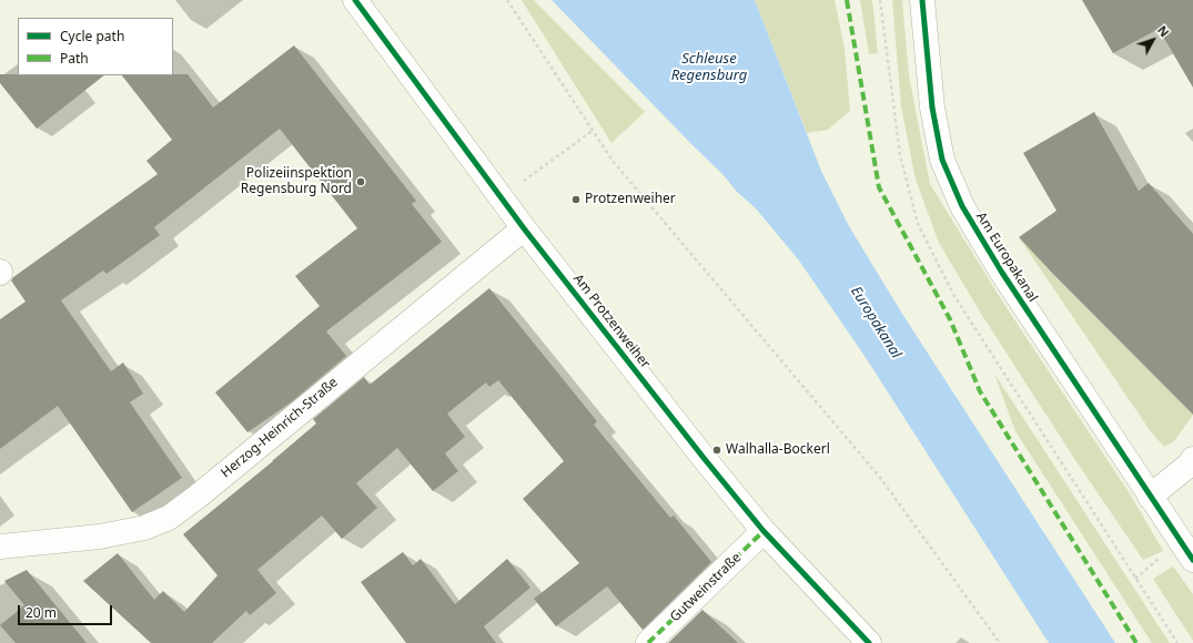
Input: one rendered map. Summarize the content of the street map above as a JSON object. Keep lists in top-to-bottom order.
{
  "streets": {
    "street": [
      "Am Europakanal",
      "Am Protzenweiher",
      "Herzog-Heinrich-Straße",
      "Gutweinstraße"
    ]
  },
  "crossings": [
    ["Am Protzenweiher", "Herzog-Heinrich-Straße"],
    ["Am Protzenweiher", "Gutweinstraße"]
  ],
  "water": ["Schleuse Regensburg", "Europakanal"],
  "places": ["Polizeiinspektion Regensburg Nord", "Protzenweiher", "Walhalla-Bockerl"],
  "legend": ["Cycle path", "Path"],
  "scale_bar": "20 m",
  "north": "top right"
}
